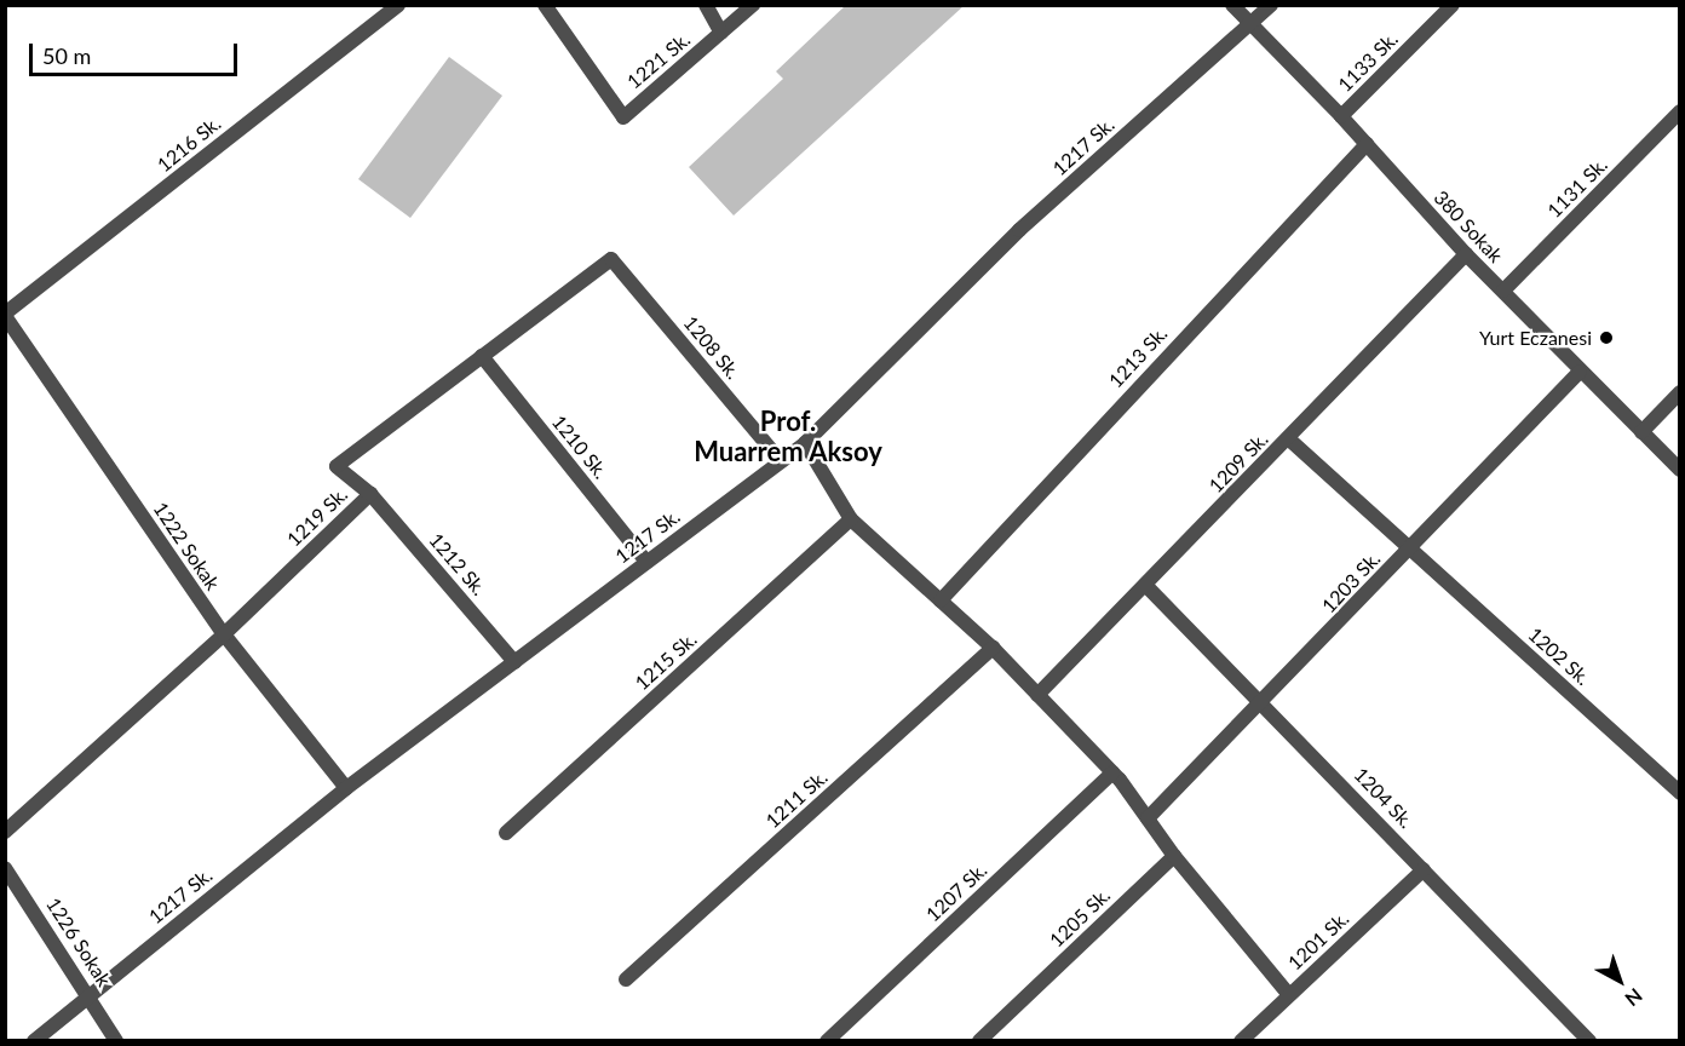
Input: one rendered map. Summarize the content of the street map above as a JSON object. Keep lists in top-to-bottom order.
{
  "streets": {
    "street": [
      "1221 Sk.",
      "1133 Sk.",
      "1216 Sk.",
      "1217 Sk.",
      "1131 Sk.",
      "380 Sokak",
      "1208 Sk.",
      "1213 Sk.",
      "1210 Sk.",
      "1209 Sk.",
      "1219 Sk.",
      "1222 Sokak",
      "1212 Sk.",
      "1203 Sk.",
      "1202 Sk.",
      "1215 Sk.",
      "1204 Sk.",
      "1211 Sk.",
      "1207 Sk.",
      "1205 Sk.",
      "1201 Sk.",
      "1226 Sokak"
    ]
  },
  "crossings": [
    ["1133 Sk.", "380 Sokak"],
    ["1216 Sk.", "1222 Sokak"],
    ["1217 Sk.", "380 Sokak"],
    ["1217 Sk.", "1208 Sk."],
    ["1217 Sk.", "1210 Sk."],
    ["1217 Sk.", "1222 Sokak"],
    ["1217 Sk.", "1212 Sk."],
    ["1217 Sk.", "1226 Sokak"],
    ["1131 Sk.", "380 Sokak"],
    ["380 Sokak", "1213 Sk."],
    ["380 Sokak", "1209 Sk."],
    ["380 Sokak", "1203 Sk."],
    ["1208 Sk.", "1219 Sk."],
    ["1210 Sk.", "1219 Sk."],
    ["1209 Sk.", "1202 Sk."],
    ["1209 Sk.", "1204 Sk."],
    ["1219 Sk.", "1222 Sokak"],
    ["1219 Sk.", "1212 Sk."],
    ["1203 Sk.", "1202 Sk."],
    ["1203 Sk.", "1204 Sk."],
    ["1204 Sk.", "1201 Sk."]
  ],
  "districts": ["Prof. Muarrem Aksoy"],
  "places": ["Yurt Eczanesi"],
  "scale_bar": "50 m",
  "north": "bottom right"
}
